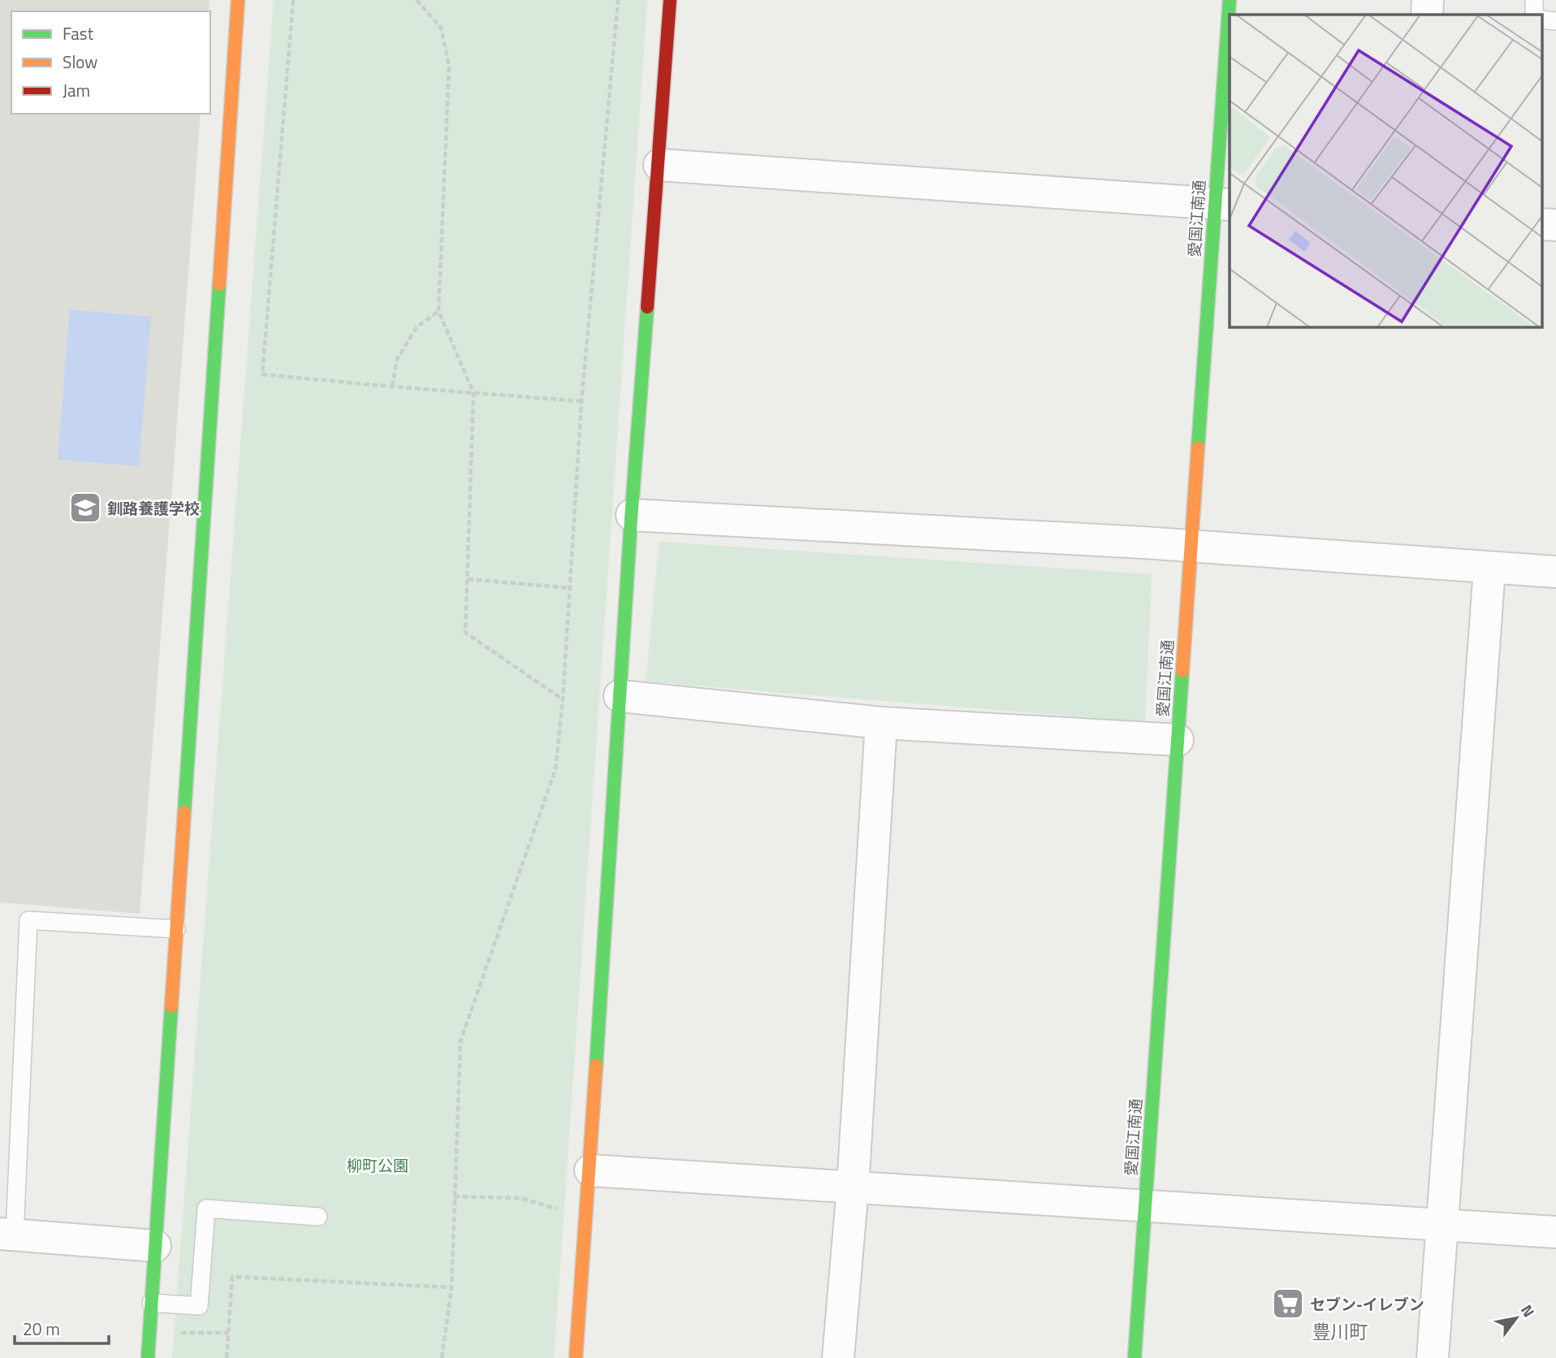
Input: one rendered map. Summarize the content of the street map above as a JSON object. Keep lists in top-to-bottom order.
{
  "streets": {
    "street": ["愛国江南通"]
  },
  "districts": ["豊川町"],
  "parks": ["柳町公園"],
  "places": {
    "school or university": ["釧路養護学校"],
    "supermarket": ["セブン-イレブン"]
  },
  "legend": ["Fast", "Slow", "Jam"],
  "scale_bar": "20 m",
  "north": "top right"
}
